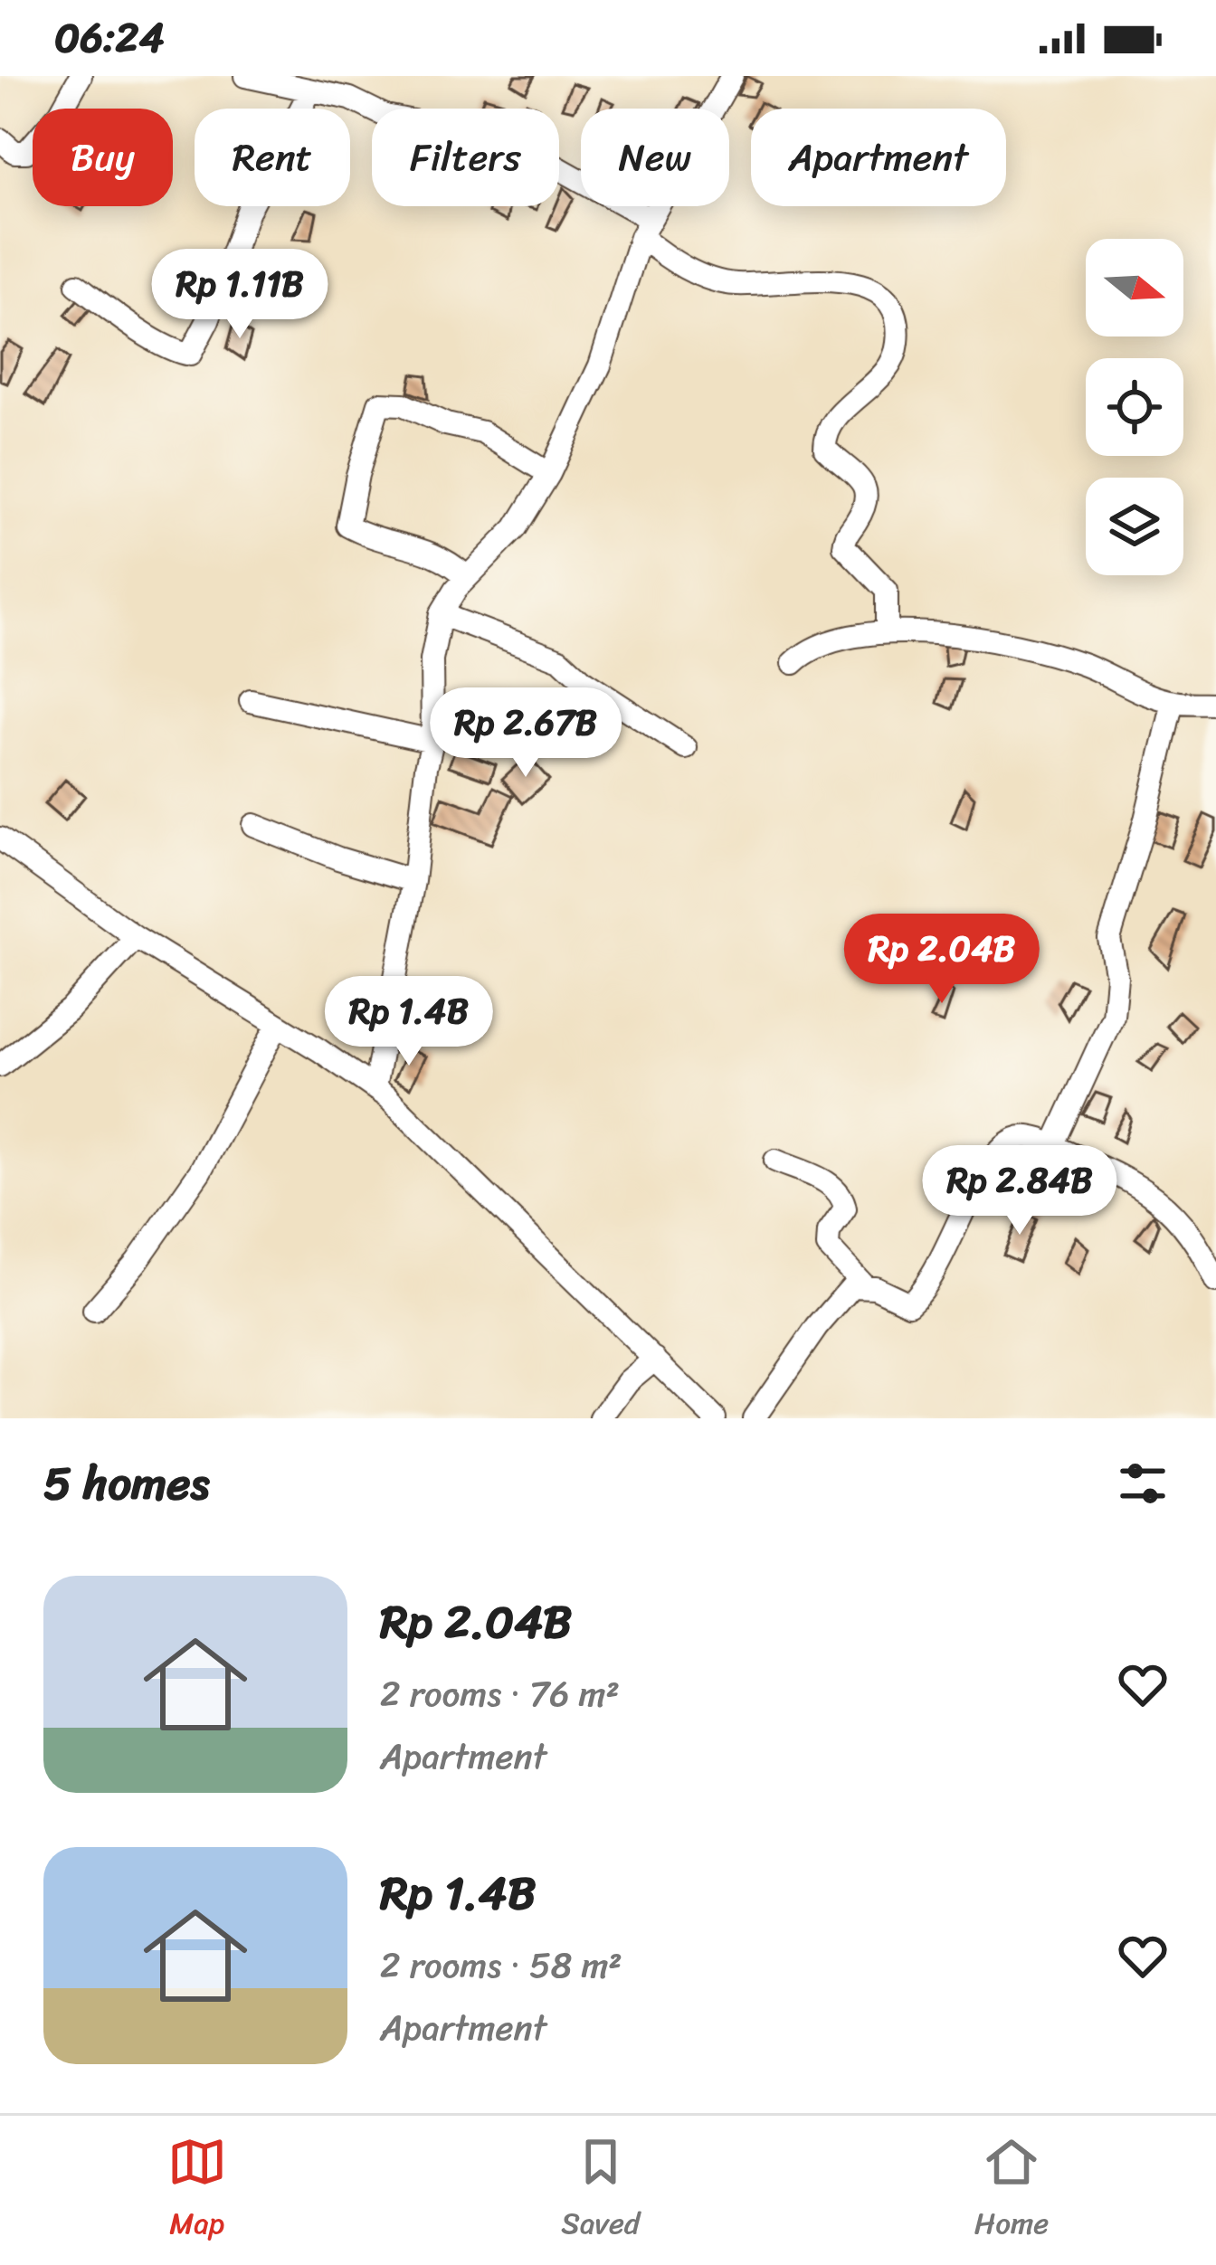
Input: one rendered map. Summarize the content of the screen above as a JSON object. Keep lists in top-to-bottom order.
{
  "north": "right",
  "page": {
    "status": "06:24",
    "chip": [
      "Buy",
      "Rent",
      "Filters",
      "New",
      "Apartment"
    ],
    "price": [
      "Rp 1.11B",
      "Rp 2.67B",
      "Rp 2.04B",
      "Rp 1.4B",
      "Rp 2.84B"
    ],
    "heading": "5 homes",
    "list": [
      {
        "name": "Rp 2.04B",
        "note": "2 rooms · 76 m² · Apartment"
      },
      {
        "name": "Rp 1.4B",
        "note": "2 rooms · 58 m² · Apartment"
      }
    ],
    "tabs": ["Map", "Saved", "Home"]
  }
}
